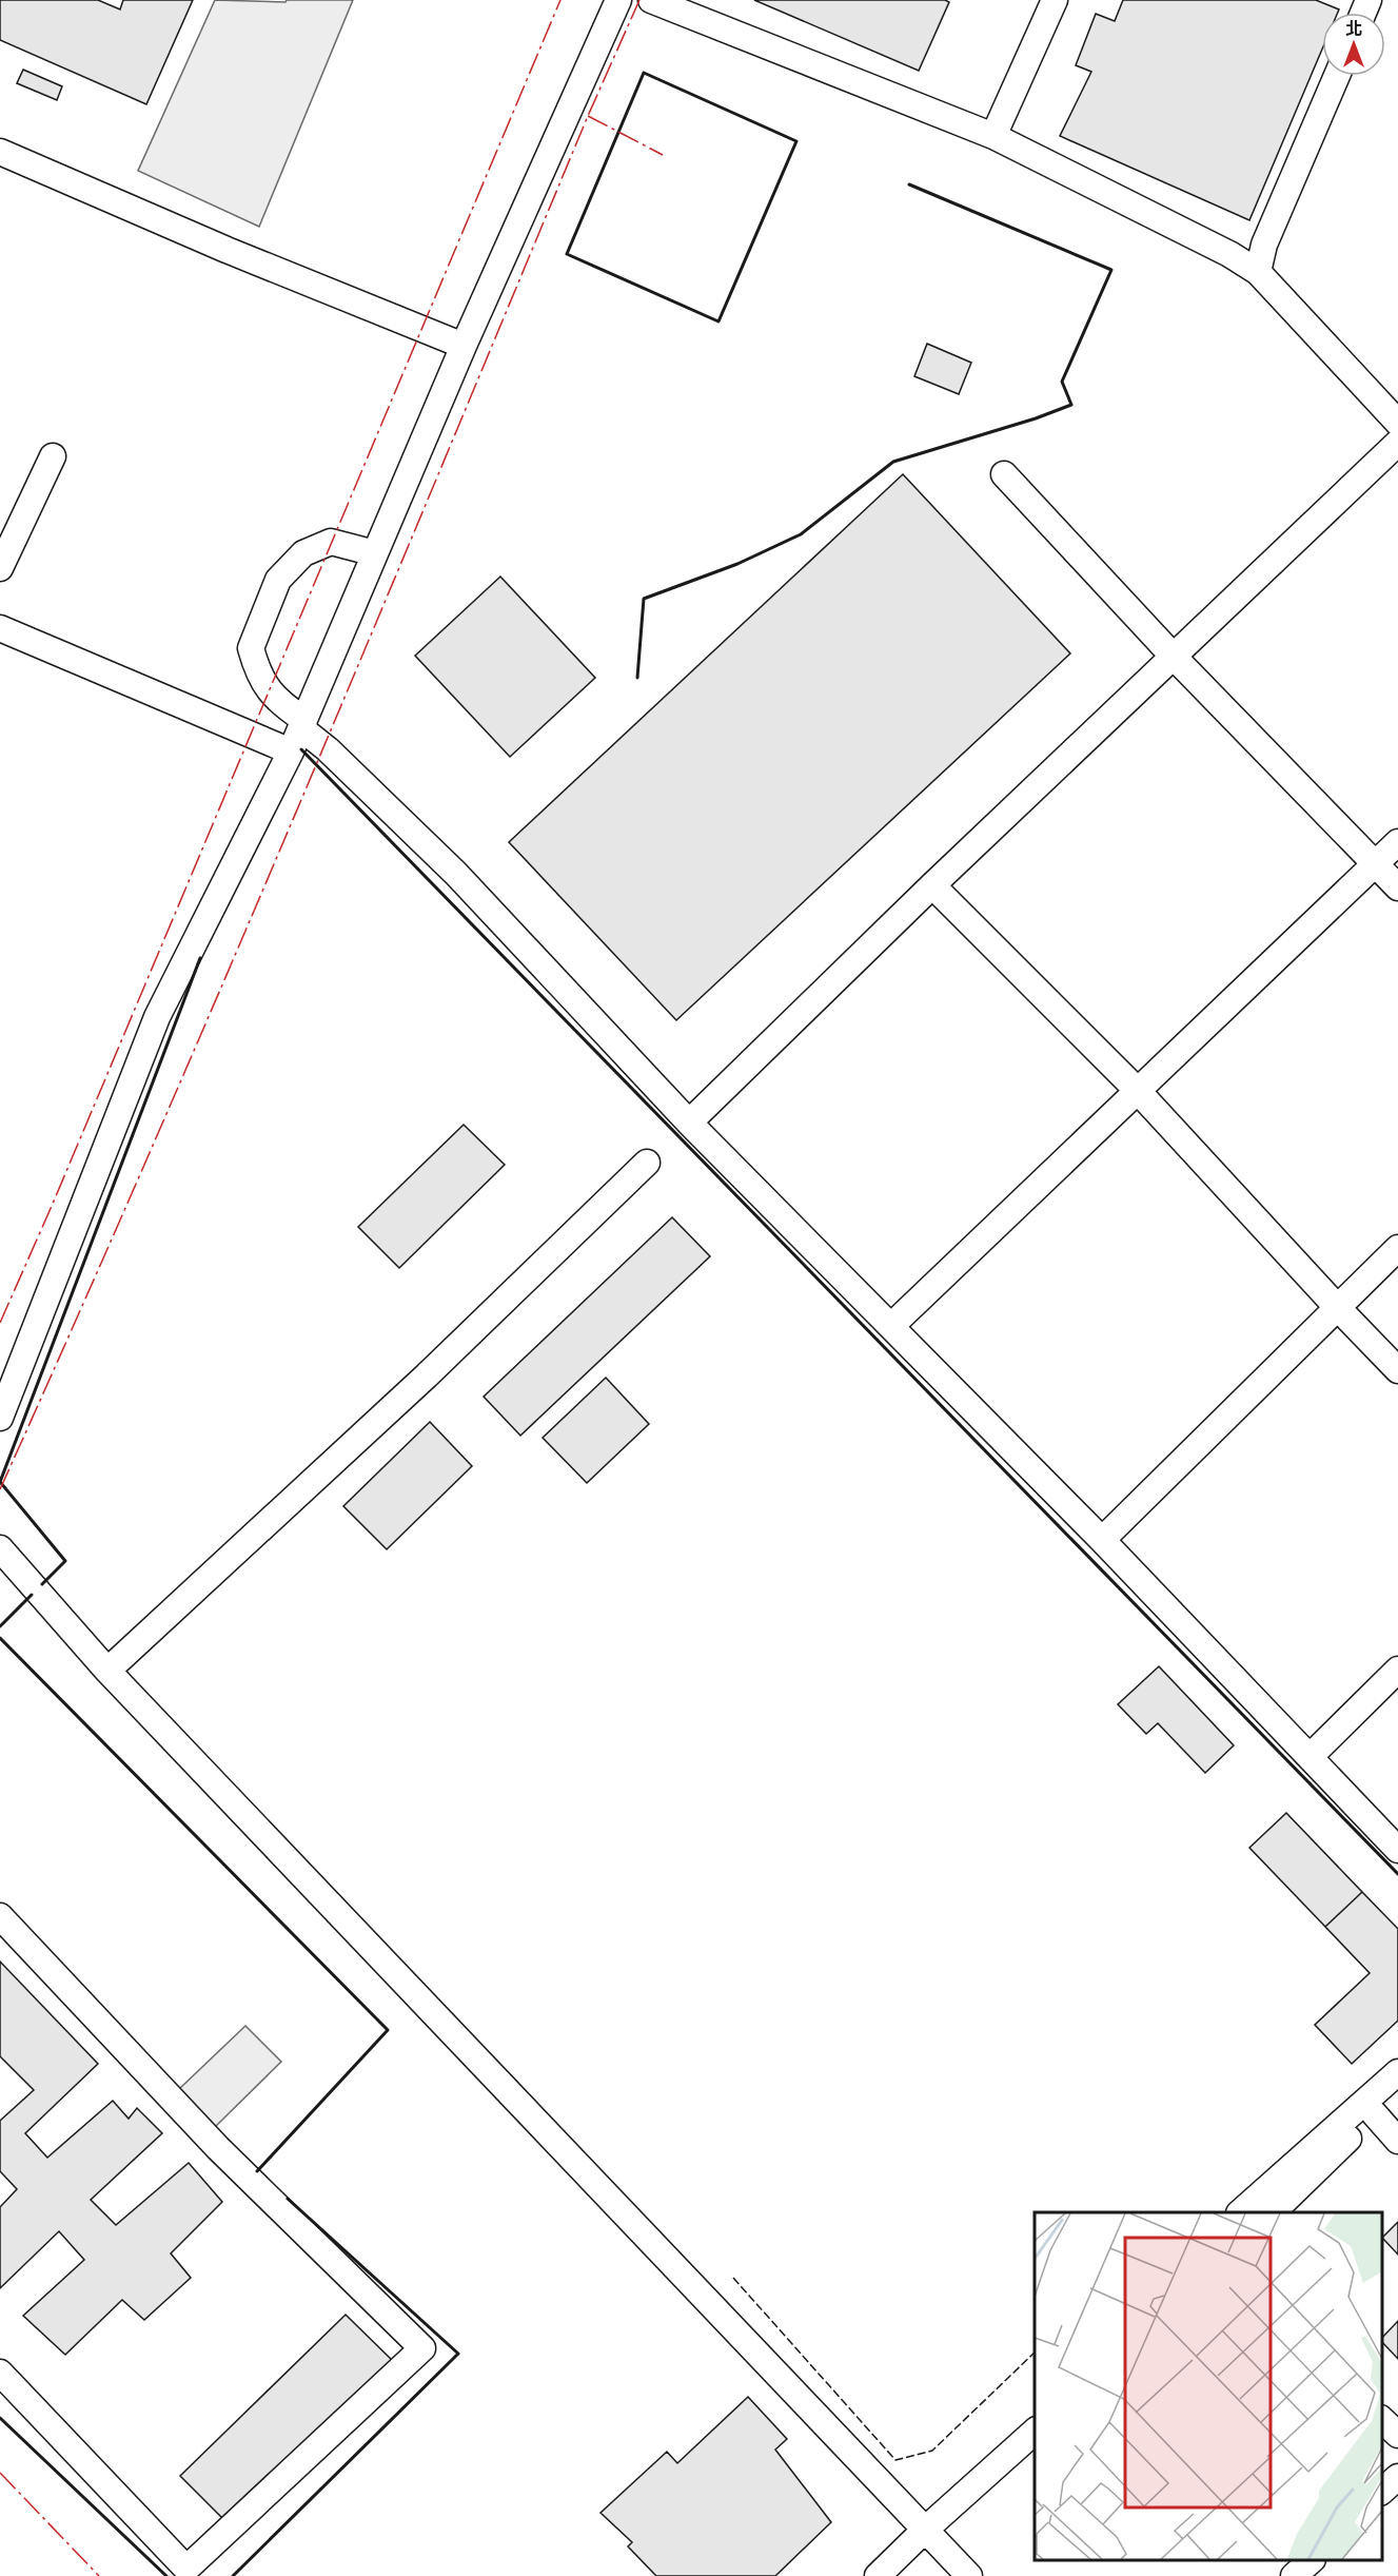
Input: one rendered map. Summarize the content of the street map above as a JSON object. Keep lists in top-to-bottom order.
{
  "north": "top"
}
